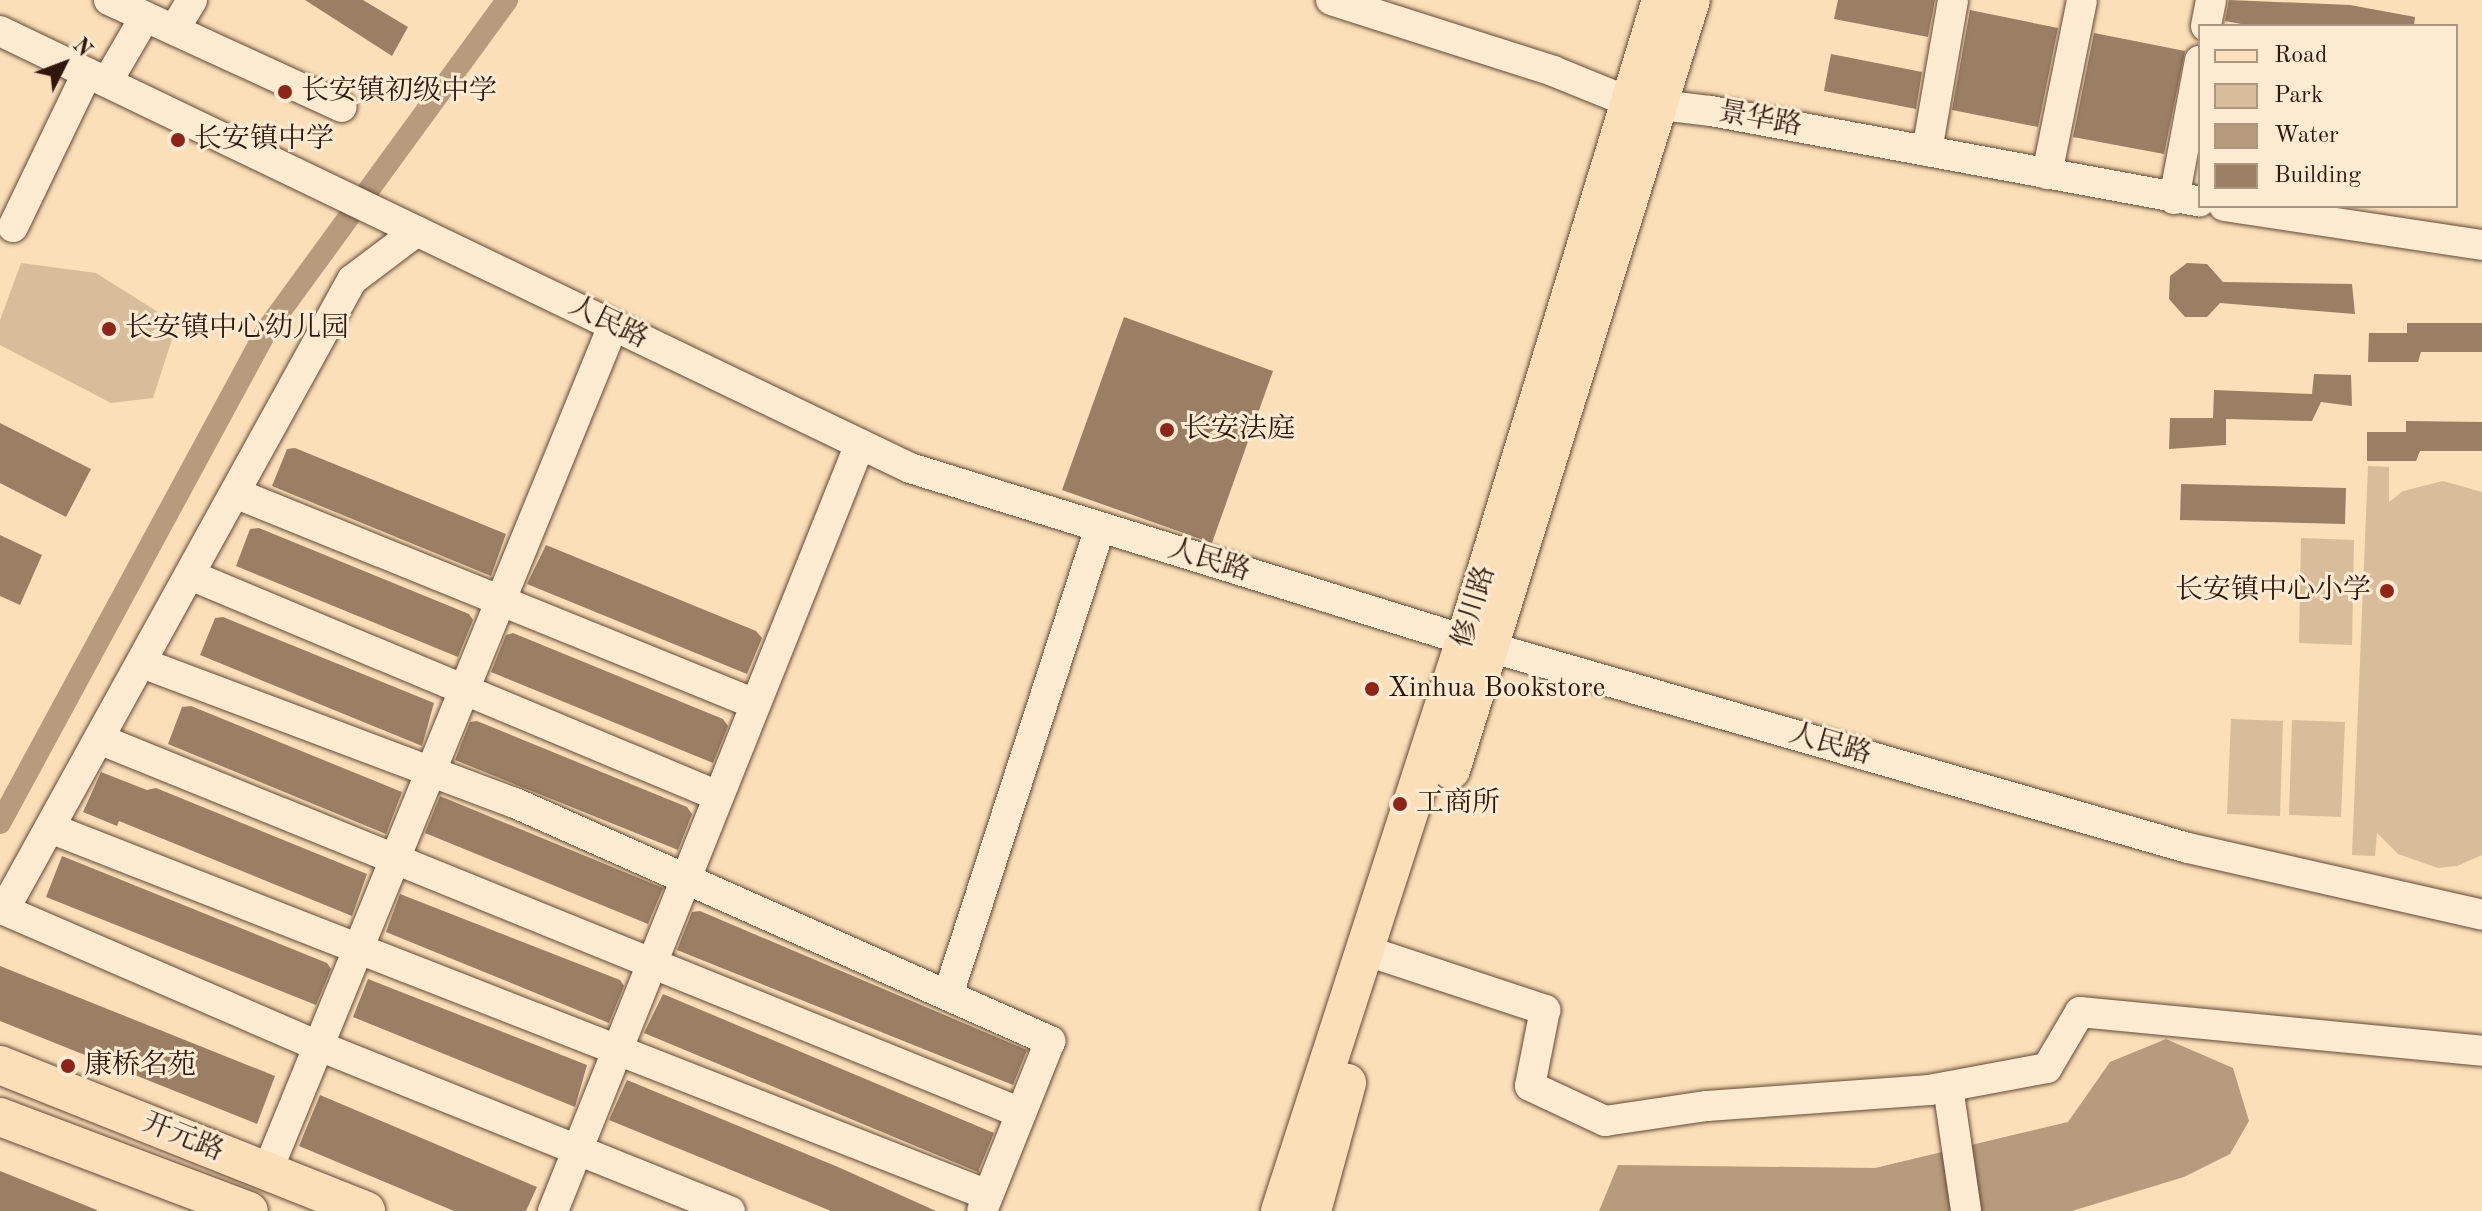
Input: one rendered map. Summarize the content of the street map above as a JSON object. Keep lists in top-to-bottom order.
{
  "streets": {
    "main road": ["修川路", "开元路"],
    "street": ["景华路", "人民路"]
  },
  "crossings": [
    ["景华路", "修川路"],
    ["人民路", "修川路"]
  ],
  "places": [
    "长安镇初级中学",
    "长安镇中学",
    "长安镇中心幼儿园",
    "长安法庭",
    "长安镇中心小学",
    "Xinhua Bookstore",
    "工商所",
    "康桥名苑"
  ],
  "legend": [
    "Road",
    "Park",
    "Water",
    "Building"
  ],
  "north": "top right"
}
